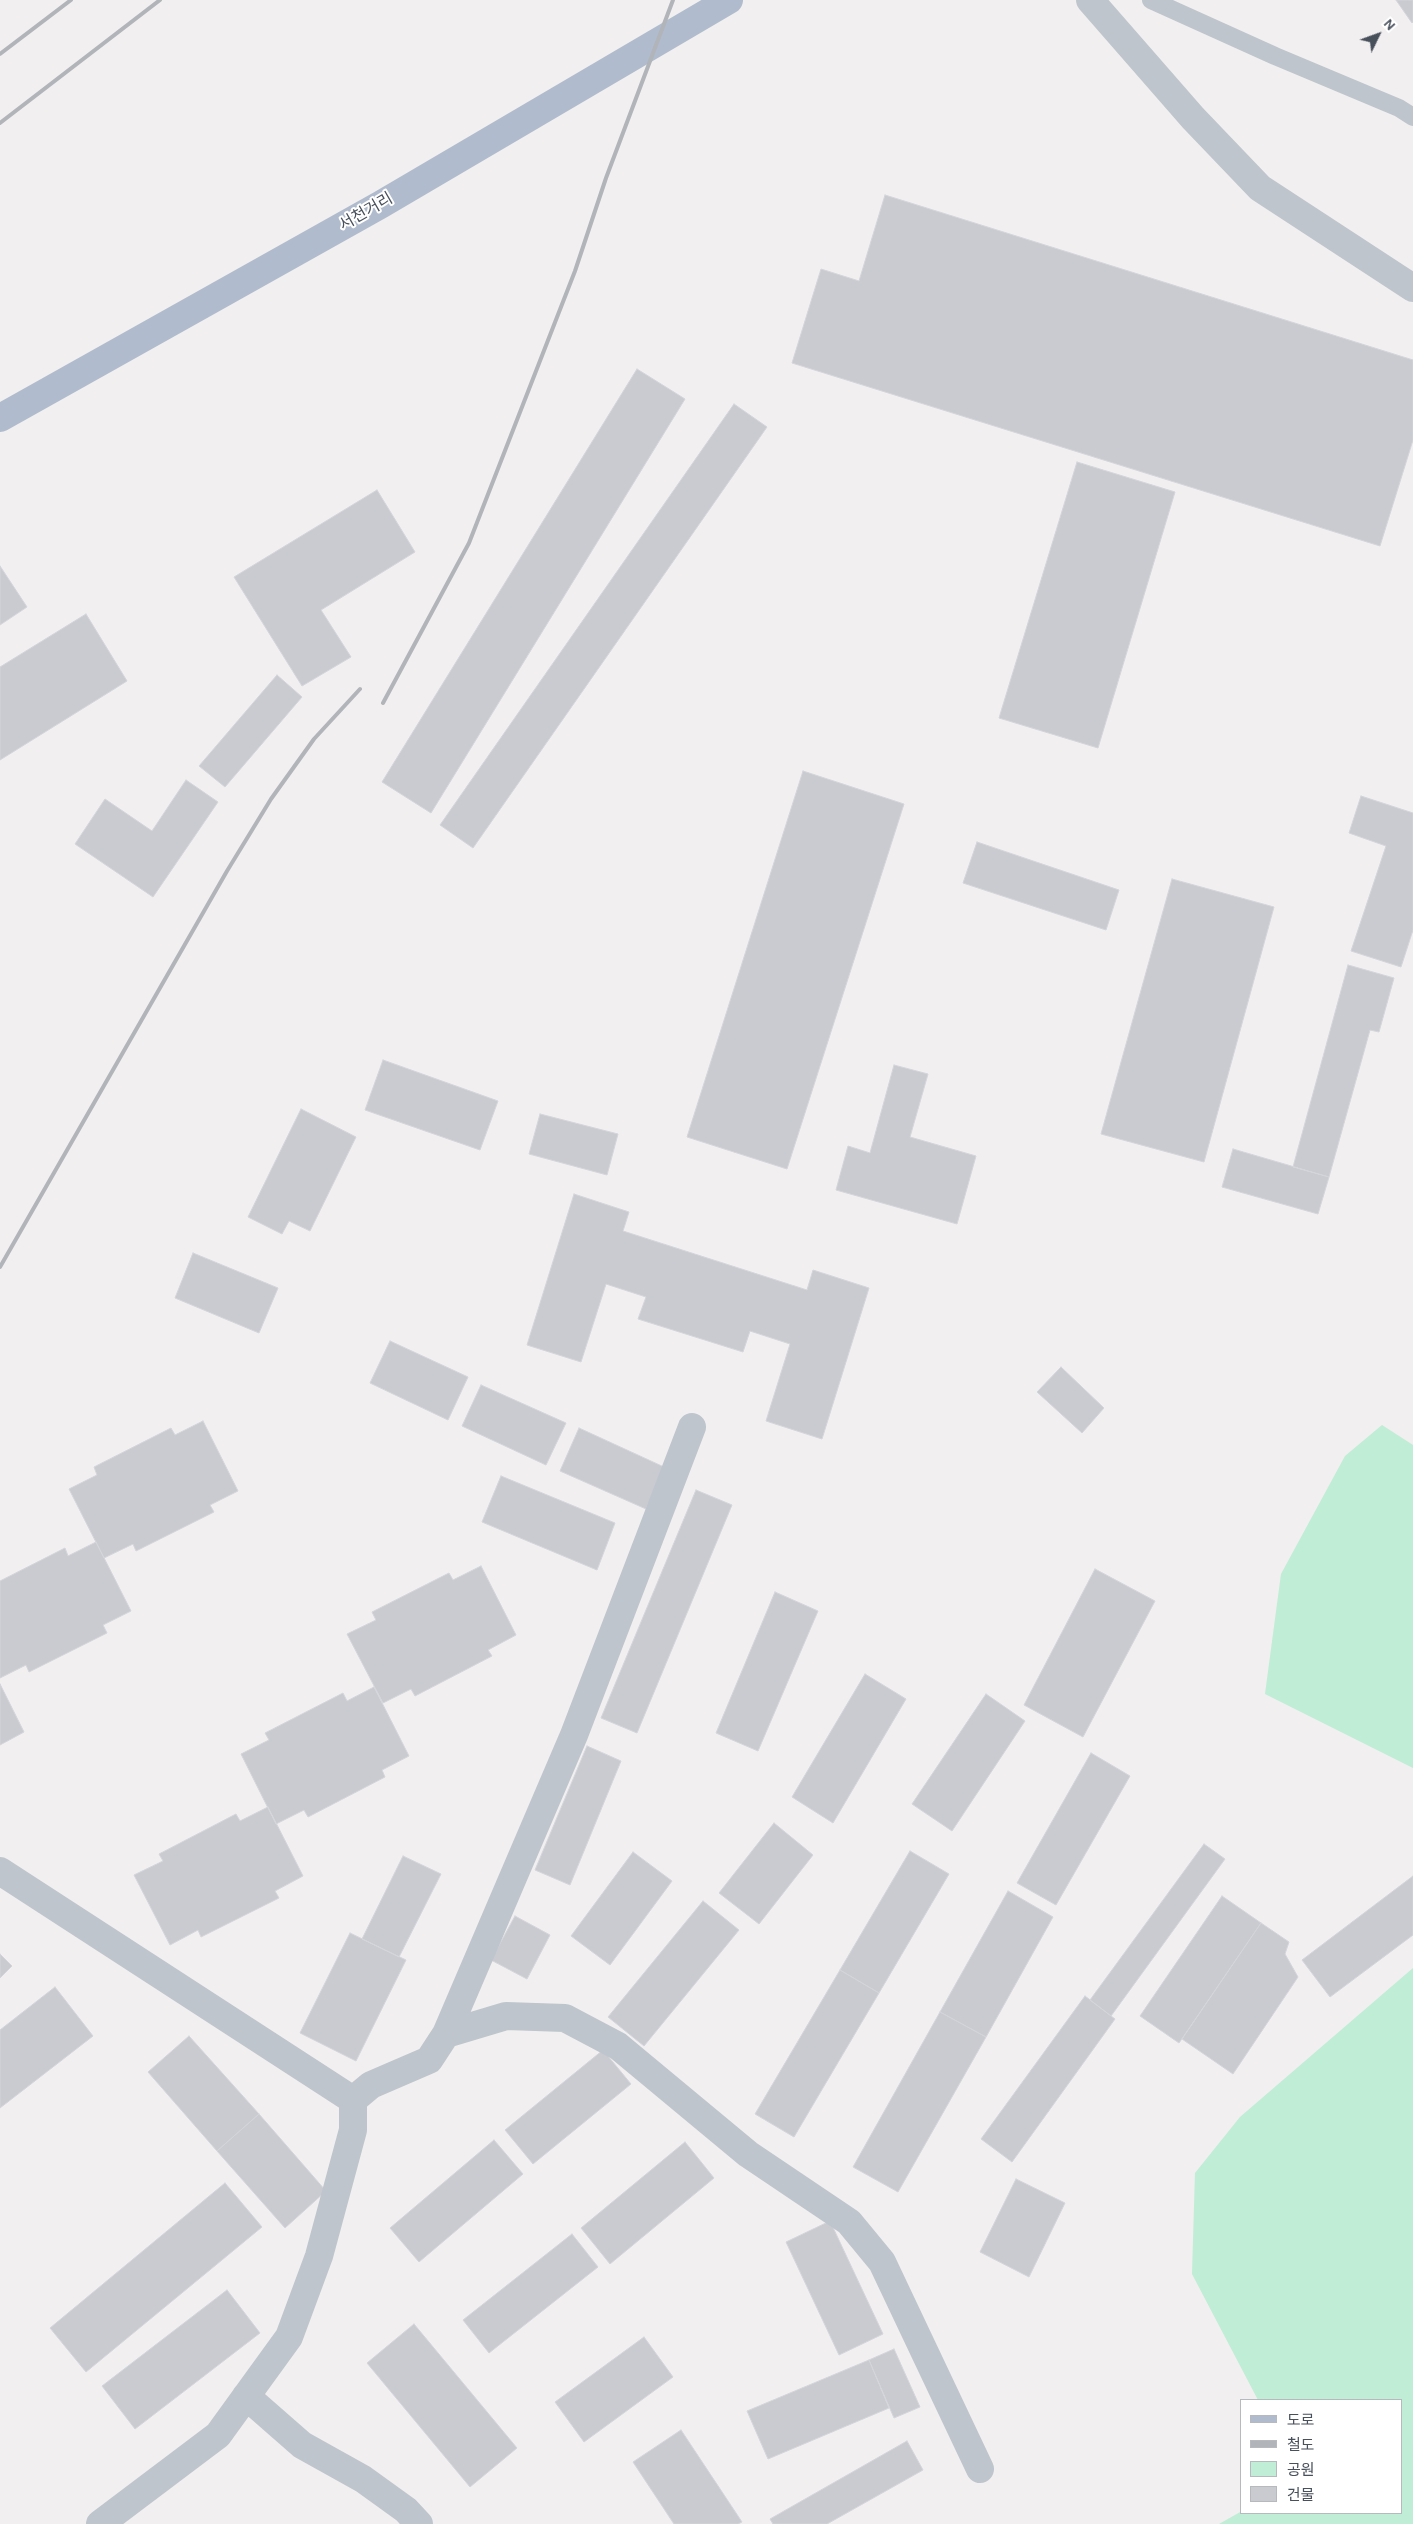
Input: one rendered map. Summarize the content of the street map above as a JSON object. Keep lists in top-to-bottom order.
{
  "streets": {
    "main road": ["서천거리"]
  },
  "legend": [
    "도로",
    "철도",
    "공원",
    "건물"
  ],
  "north": "top right"
}
